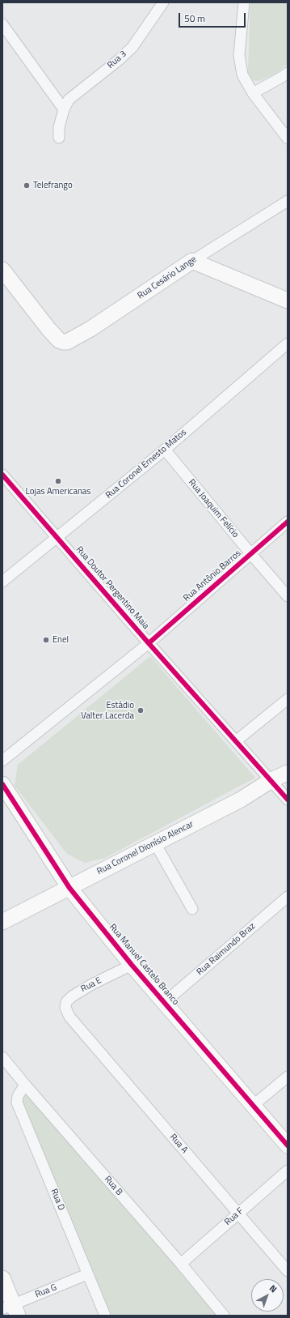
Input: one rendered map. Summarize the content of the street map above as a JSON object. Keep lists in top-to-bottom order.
{
  "streets": {
    "main road": ["Rua Cesário Lange", "Rua Coronel Dionísio Alencar", "Rua Manuel Castelo Branco"],
    "street": [
      "Rua 3",
      "Rua Coronel Ernesto Matos",
      "Rua Joaquim Felício",
      "Rua Antônio Barros",
      "Rua Doutor Pergentino Maia",
      "Rua Raimundo Braz",
      "Rua E",
      "Rua A",
      "Rua B",
      "Rua D",
      "Rua F",
      "Rua G"
    ]
  },
  "crossings": [
    ["Rua Coronel Ernesto Matos", "Rua Joaquim Felício"],
    ["Rua Coronel Ernesto Matos", "Rua Doutor Pergentino Maia"],
    ["Rua Joaquim Felício", "Rua Antônio Barros"],
    ["Rua Antônio Barros", "Rua Doutor Pergentino Maia"],
    ["Rua Doutor Pergentino Maia", "Rua Coronel Dionísio Alencar"],
    ["Rua Coronel Dionísio Alencar", "Rua Manuel Castelo Branco"],
    ["Rua Raimundo Braz", "Rua Manuel Castelo Branco"],
    ["Rua Manuel Castelo Branco", "Rua E"],
    ["Rua E", "Rua A"],
    ["Rua A", "Rua F"],
    ["Rua B", "Rua D"],
    ["Rua B", "Rua F"],
    ["Rua D", "Rua G"]
  ],
  "places": [
    "Telefrango",
    "Lojas Americanas",
    "Enel",
    "Estádio Valter Lacerda"
  ],
  "scale_bar": "50 m",
  "north": "top right"
}
